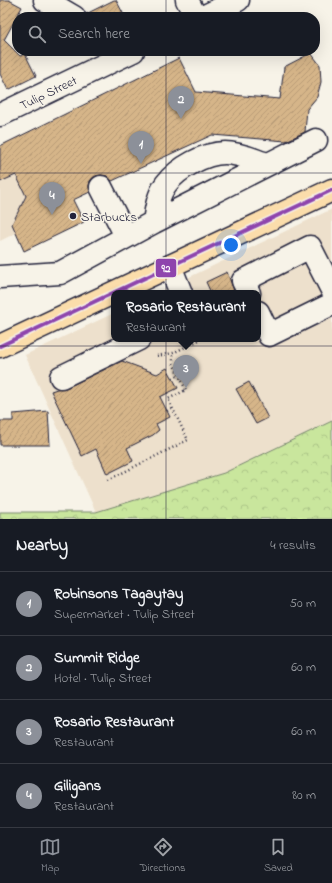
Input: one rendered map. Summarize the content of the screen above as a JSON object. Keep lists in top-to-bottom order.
{
  "streets": {
    "street": ["Tulip Street"]
  },
  "places": ["Starbucks"],
  "lines": ["transit line 92"],
  "page": {
    "search": "Search here",
    "pins": [
      "2",
      "1",
      "4",
      "3"
    ],
    "popup": ["Rosario Restaurant", "Restaurant"],
    "heading": ["Nearby", "4 results"],
    "list": [
      {
        "mark": "1",
        "name": "Robinsons Tagaytay",
        "note": "Supermarket · Tulip Street",
        "value": "50 m"
      },
      {
        "mark": "2",
        "name": "Summit Ridge",
        "note": "Hotel · Tulip Street",
        "value": "60 m"
      },
      {
        "mark": "3",
        "name": "Rosario Restaurant",
        "note": "Restaurant",
        "value": "60 m"
      },
      {
        "mark": "4",
        "name": "Giligans",
        "note": "Restaurant",
        "value": "80 m"
      }
    ],
    "nav": ["Map", "Directions", "Saved"]
  }
}
